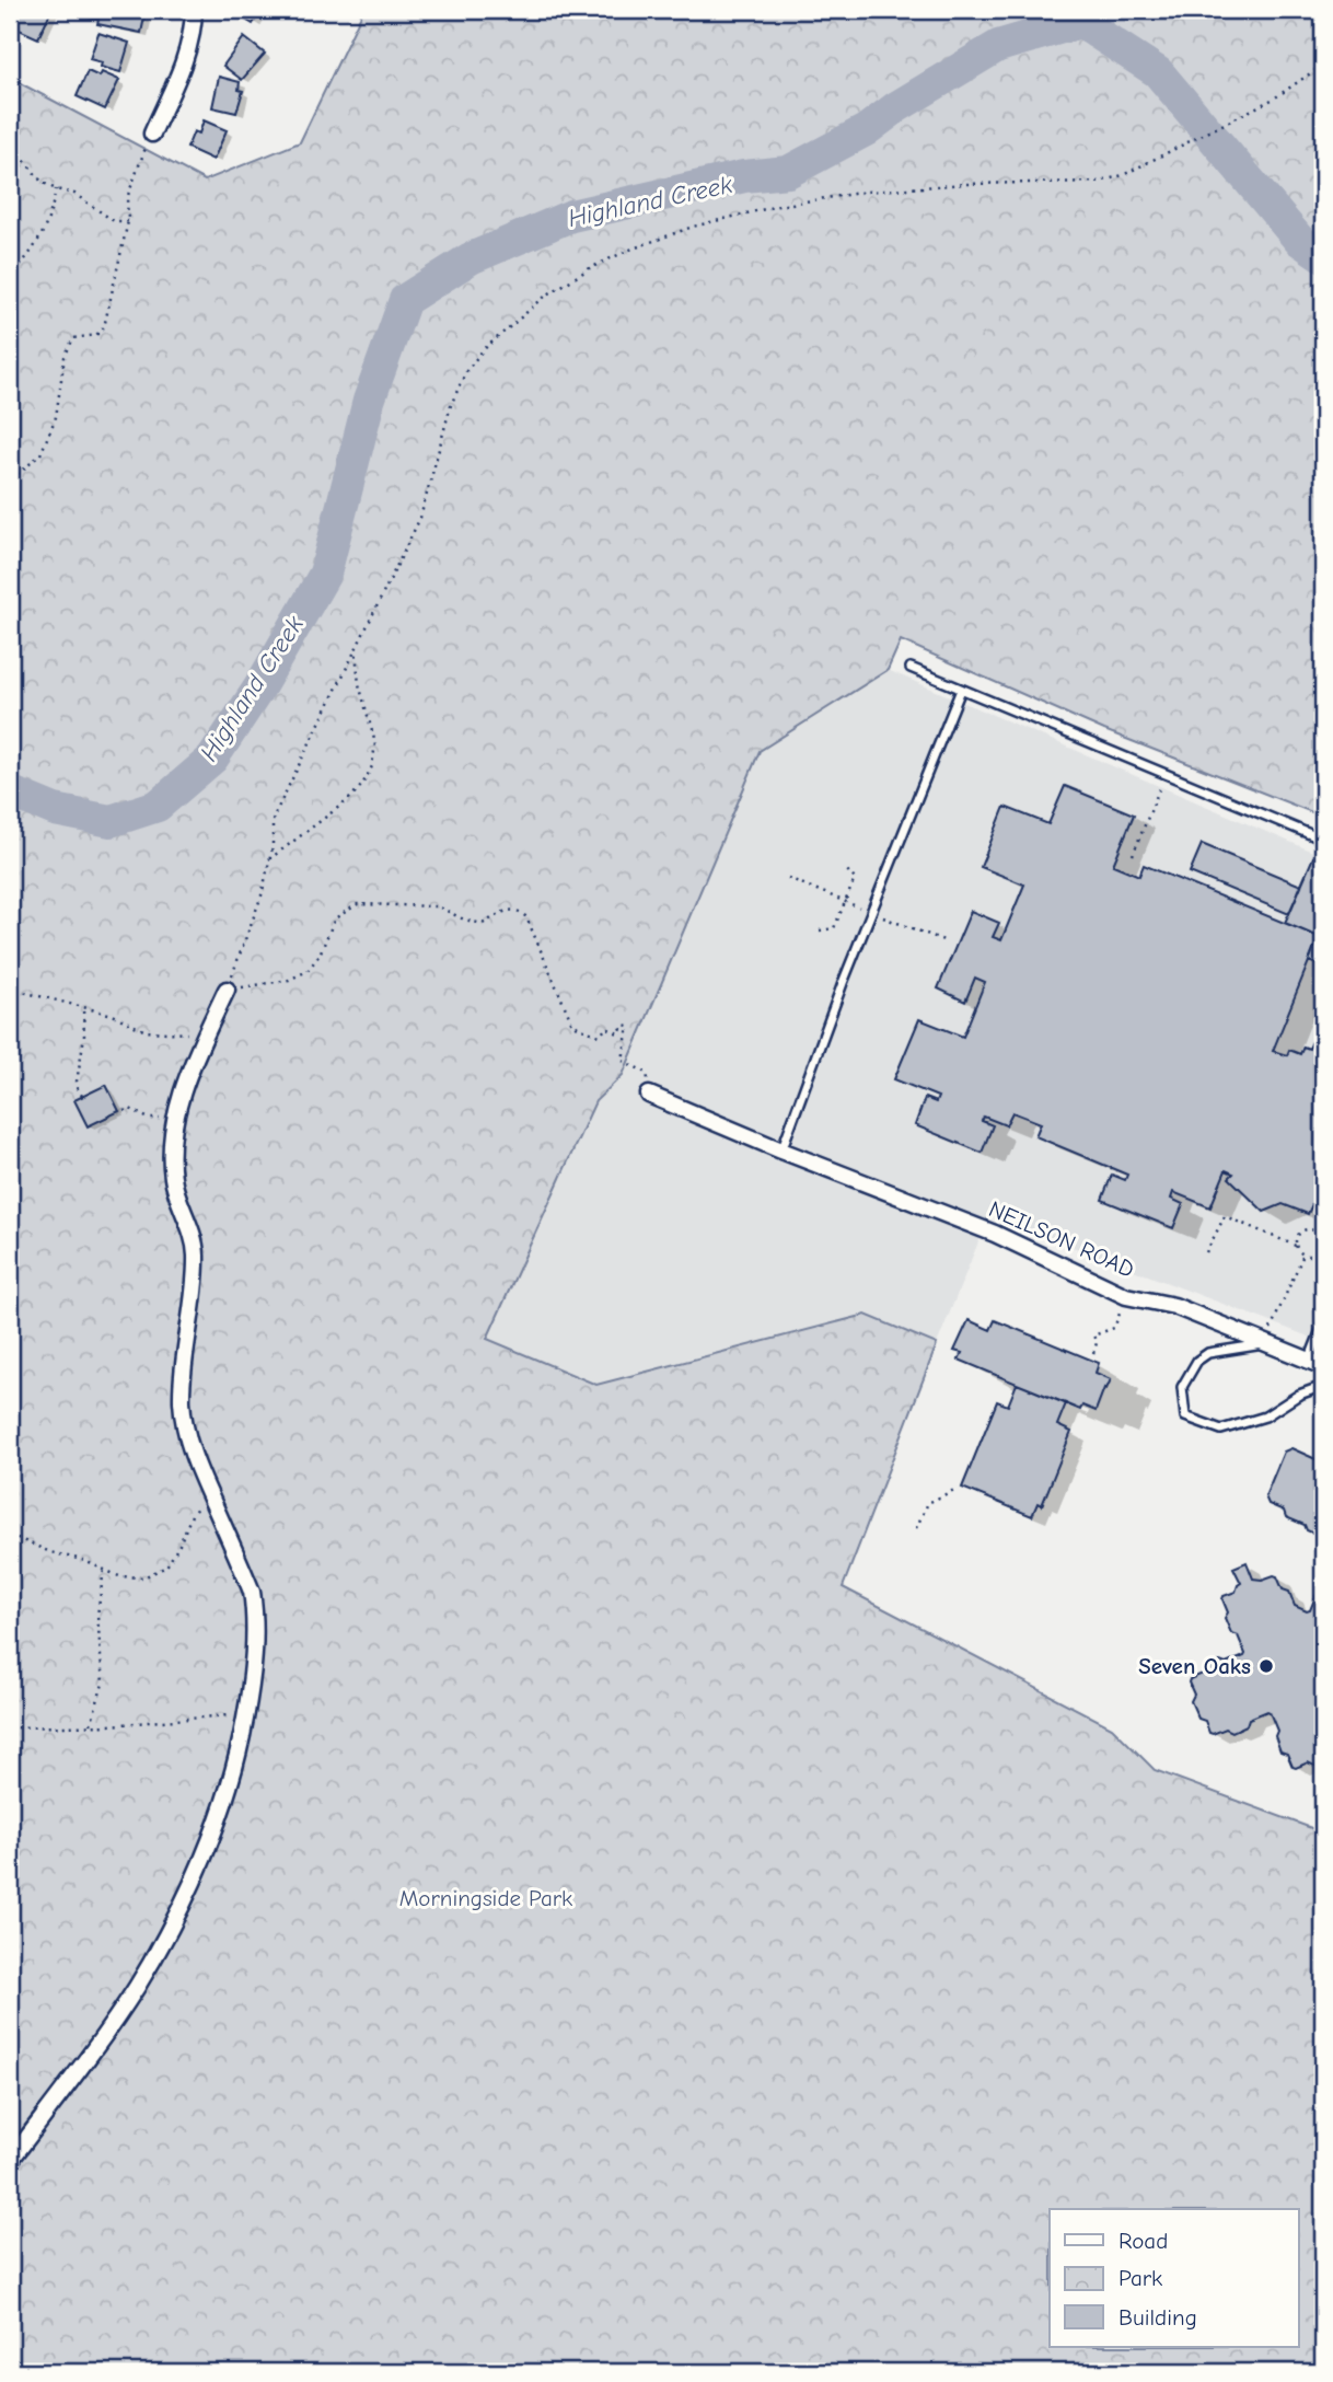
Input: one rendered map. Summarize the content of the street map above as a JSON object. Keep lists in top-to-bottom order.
{
  "streets": {
    "street": ["NEILSON ROAD"]
  },
  "water": ["Highland Creek"],
  "parks": ["Morningside Park"],
  "places": ["Seven Oaks"],
  "legend": ["Road", "Park", "Building"]
}
